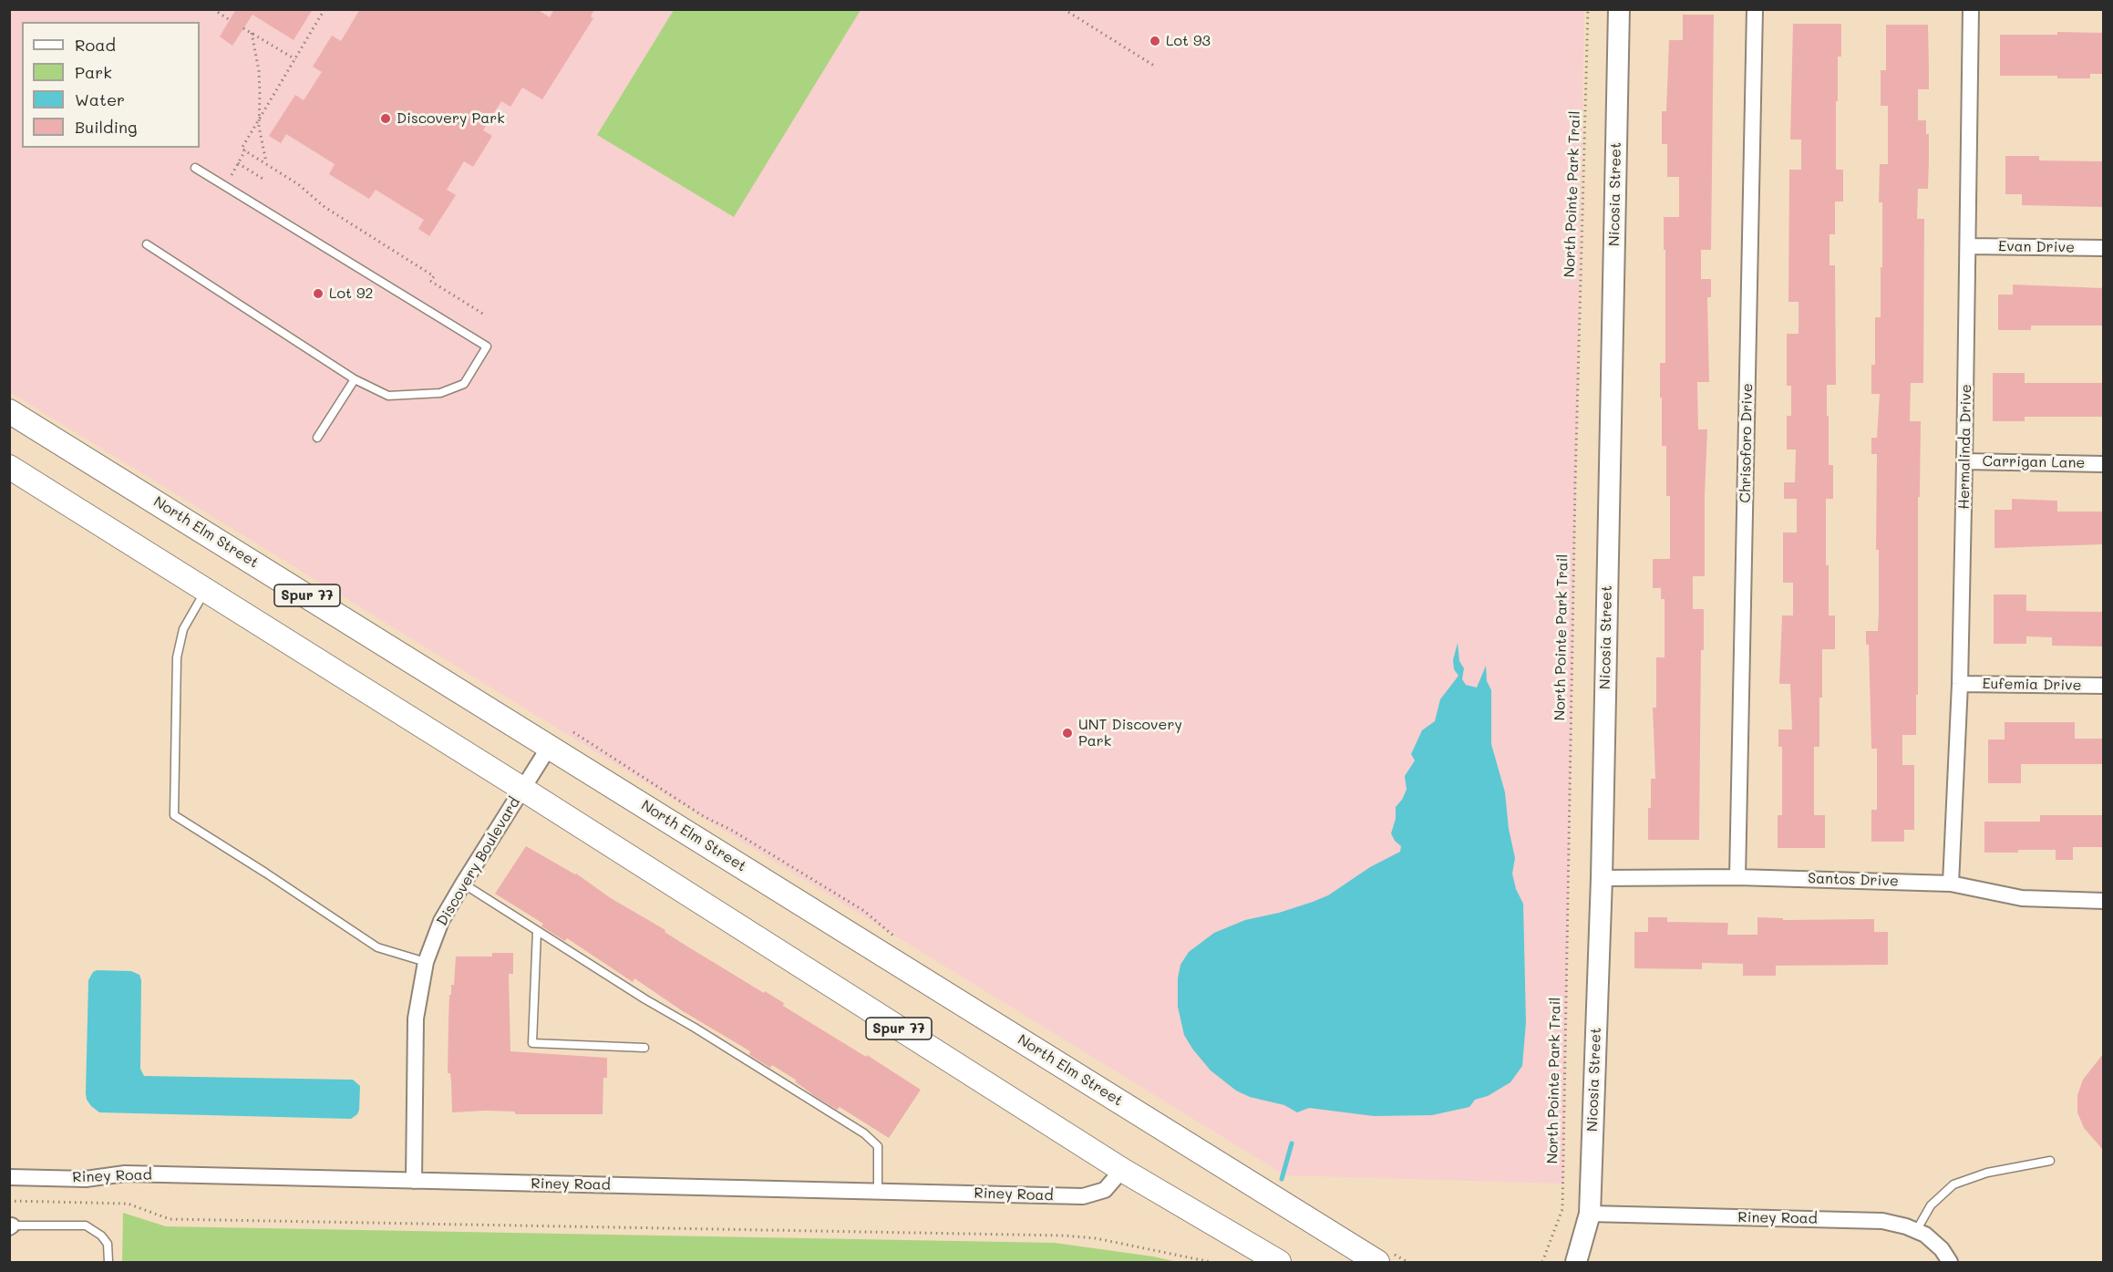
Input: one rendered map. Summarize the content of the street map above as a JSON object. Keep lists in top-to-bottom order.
{
  "streets": {
    "main road": ["North Elm Street", "Spur 77"],
    "street": [
      "Nicosia Street",
      "Evan Drive",
      "Chrisoforo Drive",
      "Hermalinda Drive",
      "Carrigan Lane",
      "Eufemia Drive",
      "Discovery Boulevard",
      "Santos Drive",
      "Riney Road"
    ],
    "path": ["North Pointe Park Trail"]
  },
  "crossings": [
    ["Nicosia Street", "Santos Drive"],
    ["Nicosia Street", "Riney Road"],
    ["Evan Drive", "Hermalinda Drive"],
    ["Chrisoforo Drive", "Santos Drive"],
    ["Hermalinda Drive", "Carrigan Lane"],
    ["Hermalinda Drive", "Eufemia Drive"],
    ["Hermalinda Drive", "Santos Drive"],
    ["North Elm Street", "Discovery Boulevard"],
    ["Spur 77", "Discovery Boulevard"],
    ["Spur 77", "Riney Road"],
    ["Discovery Boulevard", "Riney Road"]
  ],
  "places": [
    "Lot 93",
    "Discovery Park",
    "Lot 92",
    "UNT Discovery Park"
  ],
  "legend": [
    "Road",
    "Park",
    "Water",
    "Building"
  ]
}
